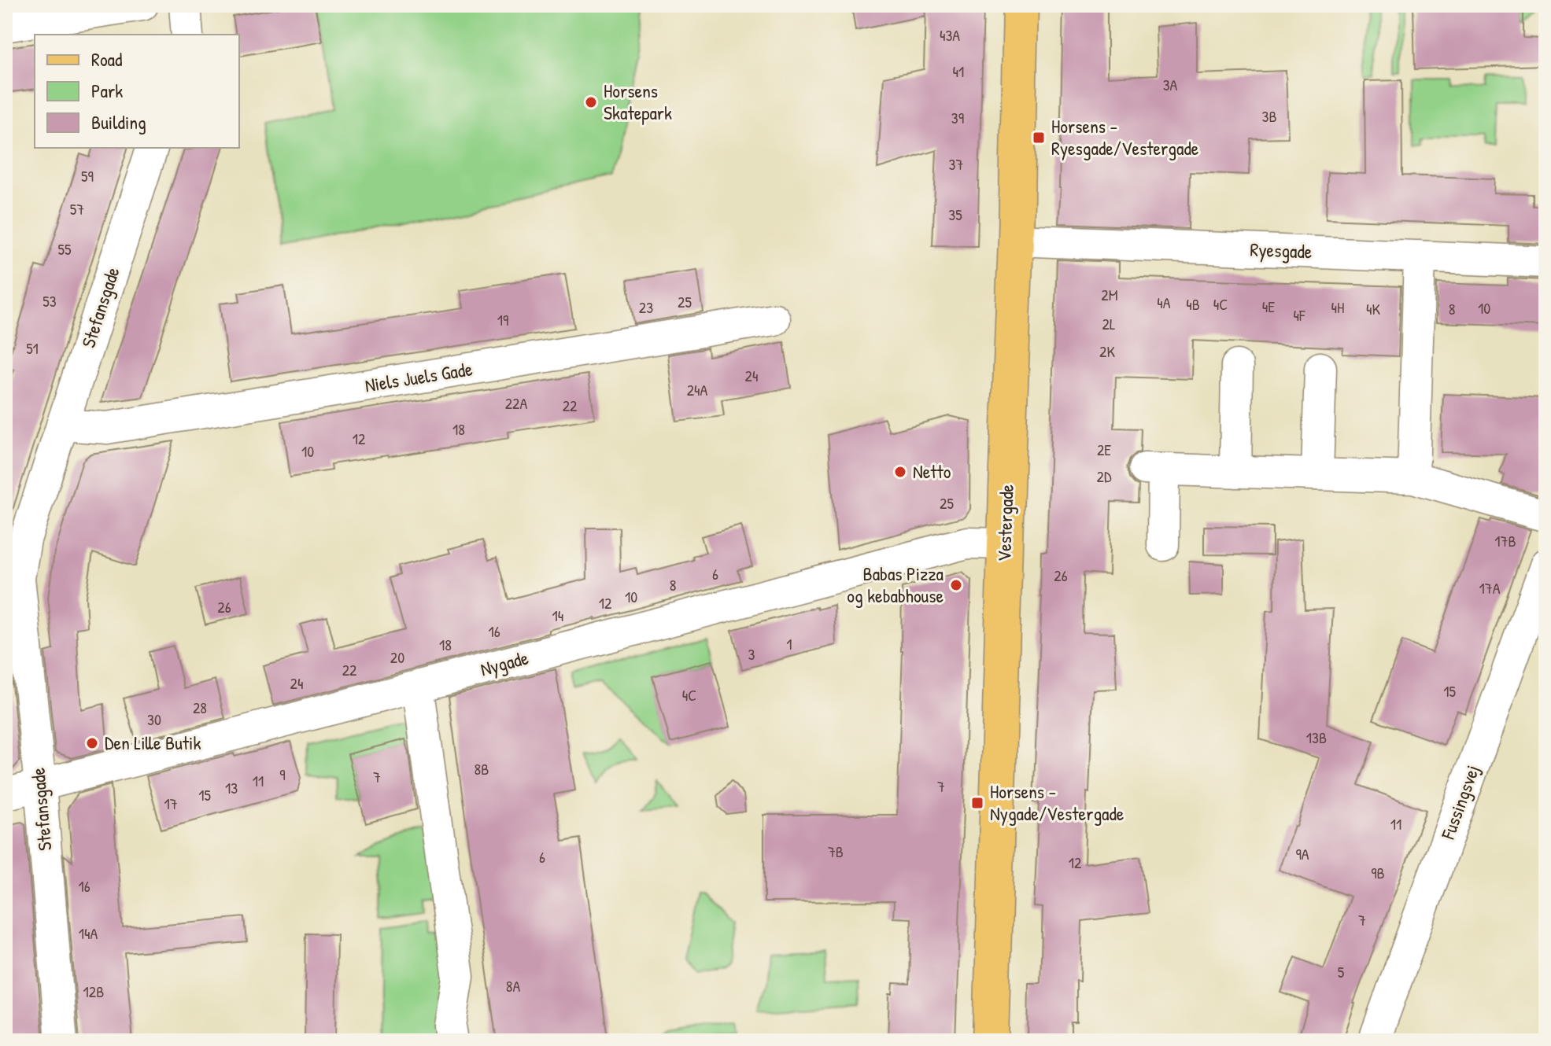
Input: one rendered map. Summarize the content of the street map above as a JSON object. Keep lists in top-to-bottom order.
{
  "streets": {
    "main road": ["Vestergade"],
    "street": [
      "Ryesgade",
      "Stefansgade",
      "Niels Juels Gade",
      "Nygade",
      "Fussingsvej"
    ]
  },
  "crossings": [
    ["Ryesgade", "Vestergade"],
    ["Stefansgade", "Niels Juels Gade"],
    ["Stefansgade", "Nygade"],
    ["Vestergade", "Nygade"]
  ],
  "places": {
    "other": [
      "Horsens Skatepark",
      "Netto",
      "Babas Pizza og kebabhouse",
      "Den Lille Butik"
    ],
    "transit": ["Horsens - Ryesgade/Vestergade", "Horsens - Nygade/Vestergade"]
  },
  "house_numbers": [
    "43A",
    "41",
    "3A",
    "3B",
    "39",
    "37",
    "59",
    "57",
    "35",
    "55",
    "2M",
    "53",
    "25",
    "4A",
    "4B",
    "4C",
    "4E",
    "23",
    "4H",
    "10",
    "4K",
    "8",
    "4F",
    "19",
    "2L",
    "51",
    "2K",
    "24",
    "24A",
    "22A",
    "22",
    "18",
    "12",
    "2E",
    "10",
    "2D",
    "25",
    "17B",
    "6",
    "26",
    "8",
    "17A",
    "10",
    "12",
    "26",
    "14",
    "16",
    "1",
    "18",
    "3",
    "20",
    "22",
    "24",
    "15",
    "4C",
    "28",
    "30",
    "13B",
    "8B",
    "9",
    "7",
    "11",
    "7",
    "13",
    "15",
    "17",
    "11",
    "7B",
    "9A",
    "6",
    "12",
    "9B",
    "16",
    "7",
    "14A",
    "5",
    "8A",
    "12B"
  ],
  "legend": ["Road", "Park", "Building"]
}
